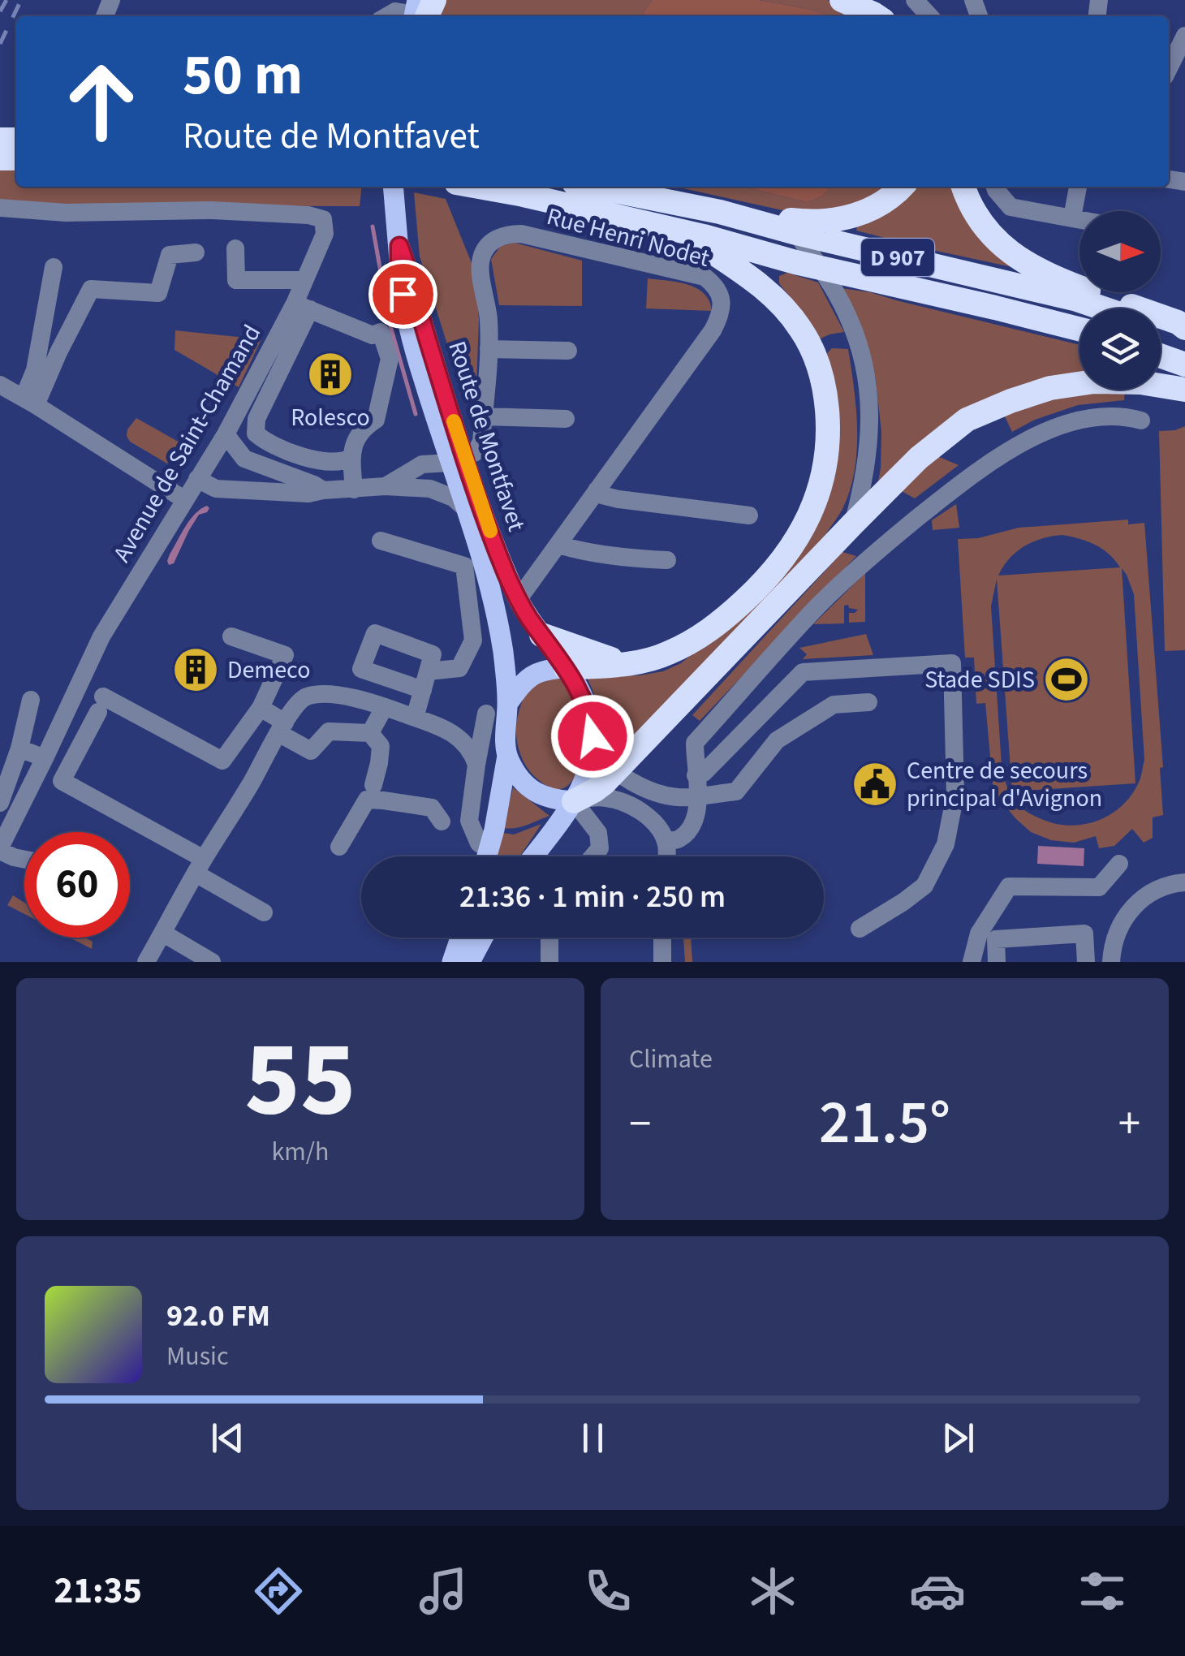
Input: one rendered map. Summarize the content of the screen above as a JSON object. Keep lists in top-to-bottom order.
{
  "streets": {
    "highway": ["D 907"],
    "main road": ["Route de Montfavet"],
    "street": ["Rue Henri Nodet", "Avenue de Saint-Chamand"]
  },
  "crossings": [
    ["Rue Henri Nodet", "Route de Montfavet"]
  ],
  "places": {
    "building": ["Rolesco", "Demeco"],
    "sports": ["Stade SDIS"],
    "public building": ["Centre de secours principal d'Avignon"]
  },
  "north": "right",
  "page": {
    "turn": ["50 m", "Route de Montfavet"],
    "limit": "60",
    "trip": "21:36 · 1 min · 250 m",
    "tile": [
      ["55", "km/h"],
      "Climate"
    ],
    "heat": ["−", "21.5°", "+"],
    "song": ["92.0 FM", "Music"],
    "tabs": "21:35"
  }
}
